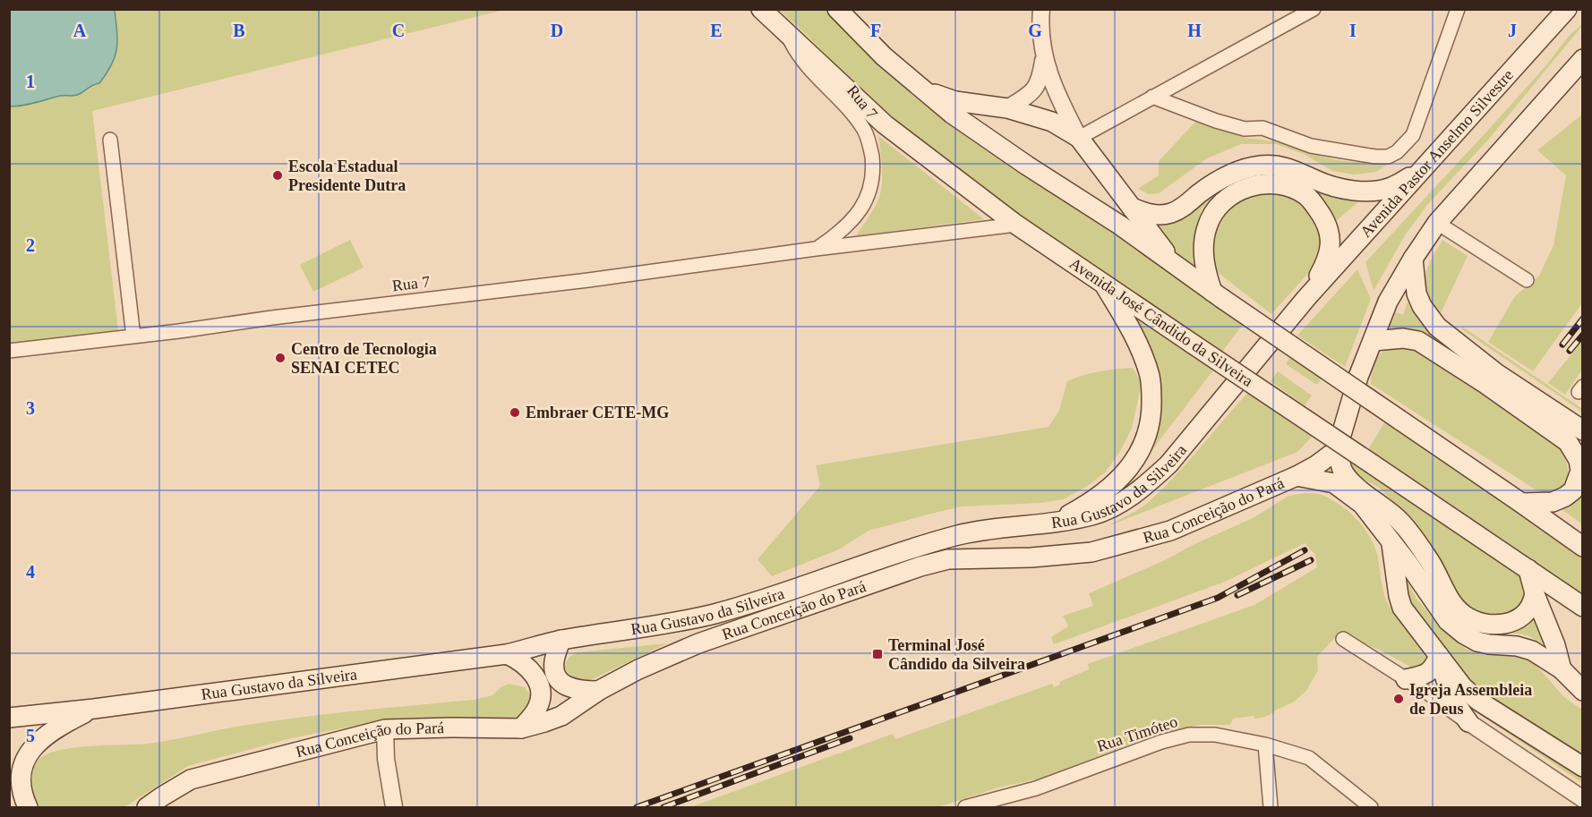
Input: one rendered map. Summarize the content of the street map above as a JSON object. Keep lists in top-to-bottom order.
{
  "streets": {
    "main road": [
      "Avenida Pastor Anselmo Silvestre",
      "Avenida José Cândido da Silveira",
      "Rua Gustavo da Silveira",
      "Rua Conceição do Pará"
    ],
    "street": ["Rua 7", "Rua Timóteo"]
  },
  "crossings": [
    ["Rua 7", "Avenida José Cândido da Silveira"],
    ["Avenida Pastor Anselmo Silvestre", "Rua Gustavo da Silveira"]
  ],
  "places": {
    "other": [
      "Escola Estadual Presidente Dutra",
      "Centro de Tecnologia SENAI CETEC",
      "Embraer CETE-MG",
      "Igreja Assembleia de Deus"
    ],
    "transit": ["Terminal José Cândido da Silveira"]
  },
  "grid": {
    "columns": [
      "A",
      "B",
      "C",
      "D",
      "E",
      "F",
      "G",
      "H",
      "I",
      "J"
    ],
    "rows": [
      "1",
      "2",
      "3",
      "4",
      "5"
    ]
  }
}
